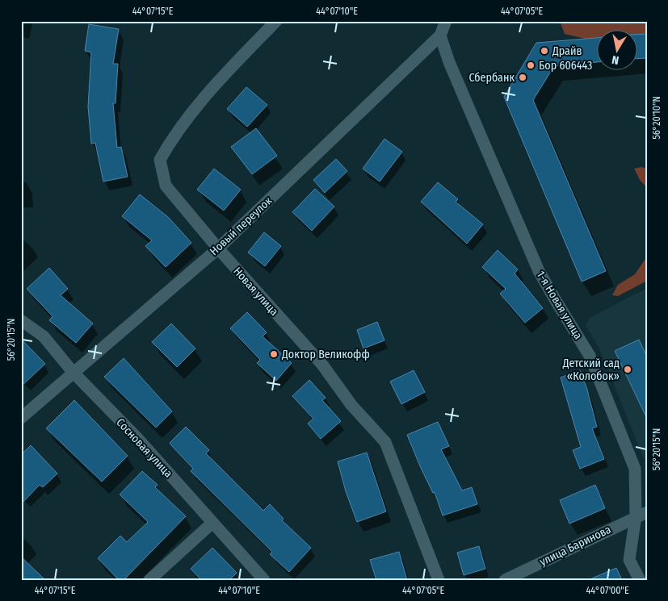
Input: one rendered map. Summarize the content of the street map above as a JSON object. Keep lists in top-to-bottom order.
{
  "streets": {
    "street": [
      "Новый переулок",
      "Новая улица",
      "1-я Новая улица",
      "Сосновая улица",
      "улица Баринова"
    ]
  },
  "crossings": [
    ["Новый переулок", "Новая улица"],
    ["Новый переулок", "1-я Новая улица"],
    ["Новый переулок", "Сосновая улица"],
    ["1-я Новая улица", "улица Баринова"]
  ],
  "places": [
    "Драйв",
    "Бор 606443",
    "Сбербанк",
    "Доктор Великофф",
    "Детский сад «Колобок»"
  ],
  "north": "bottom",
  "coordinates": [
    "44°07'15\"E",
    "44°07'10\"E",
    "44°07'05\"E",
    "56°20'10\"N",
    "56°20'15\"N",
    "44°07'00\"E"
  ]
}
